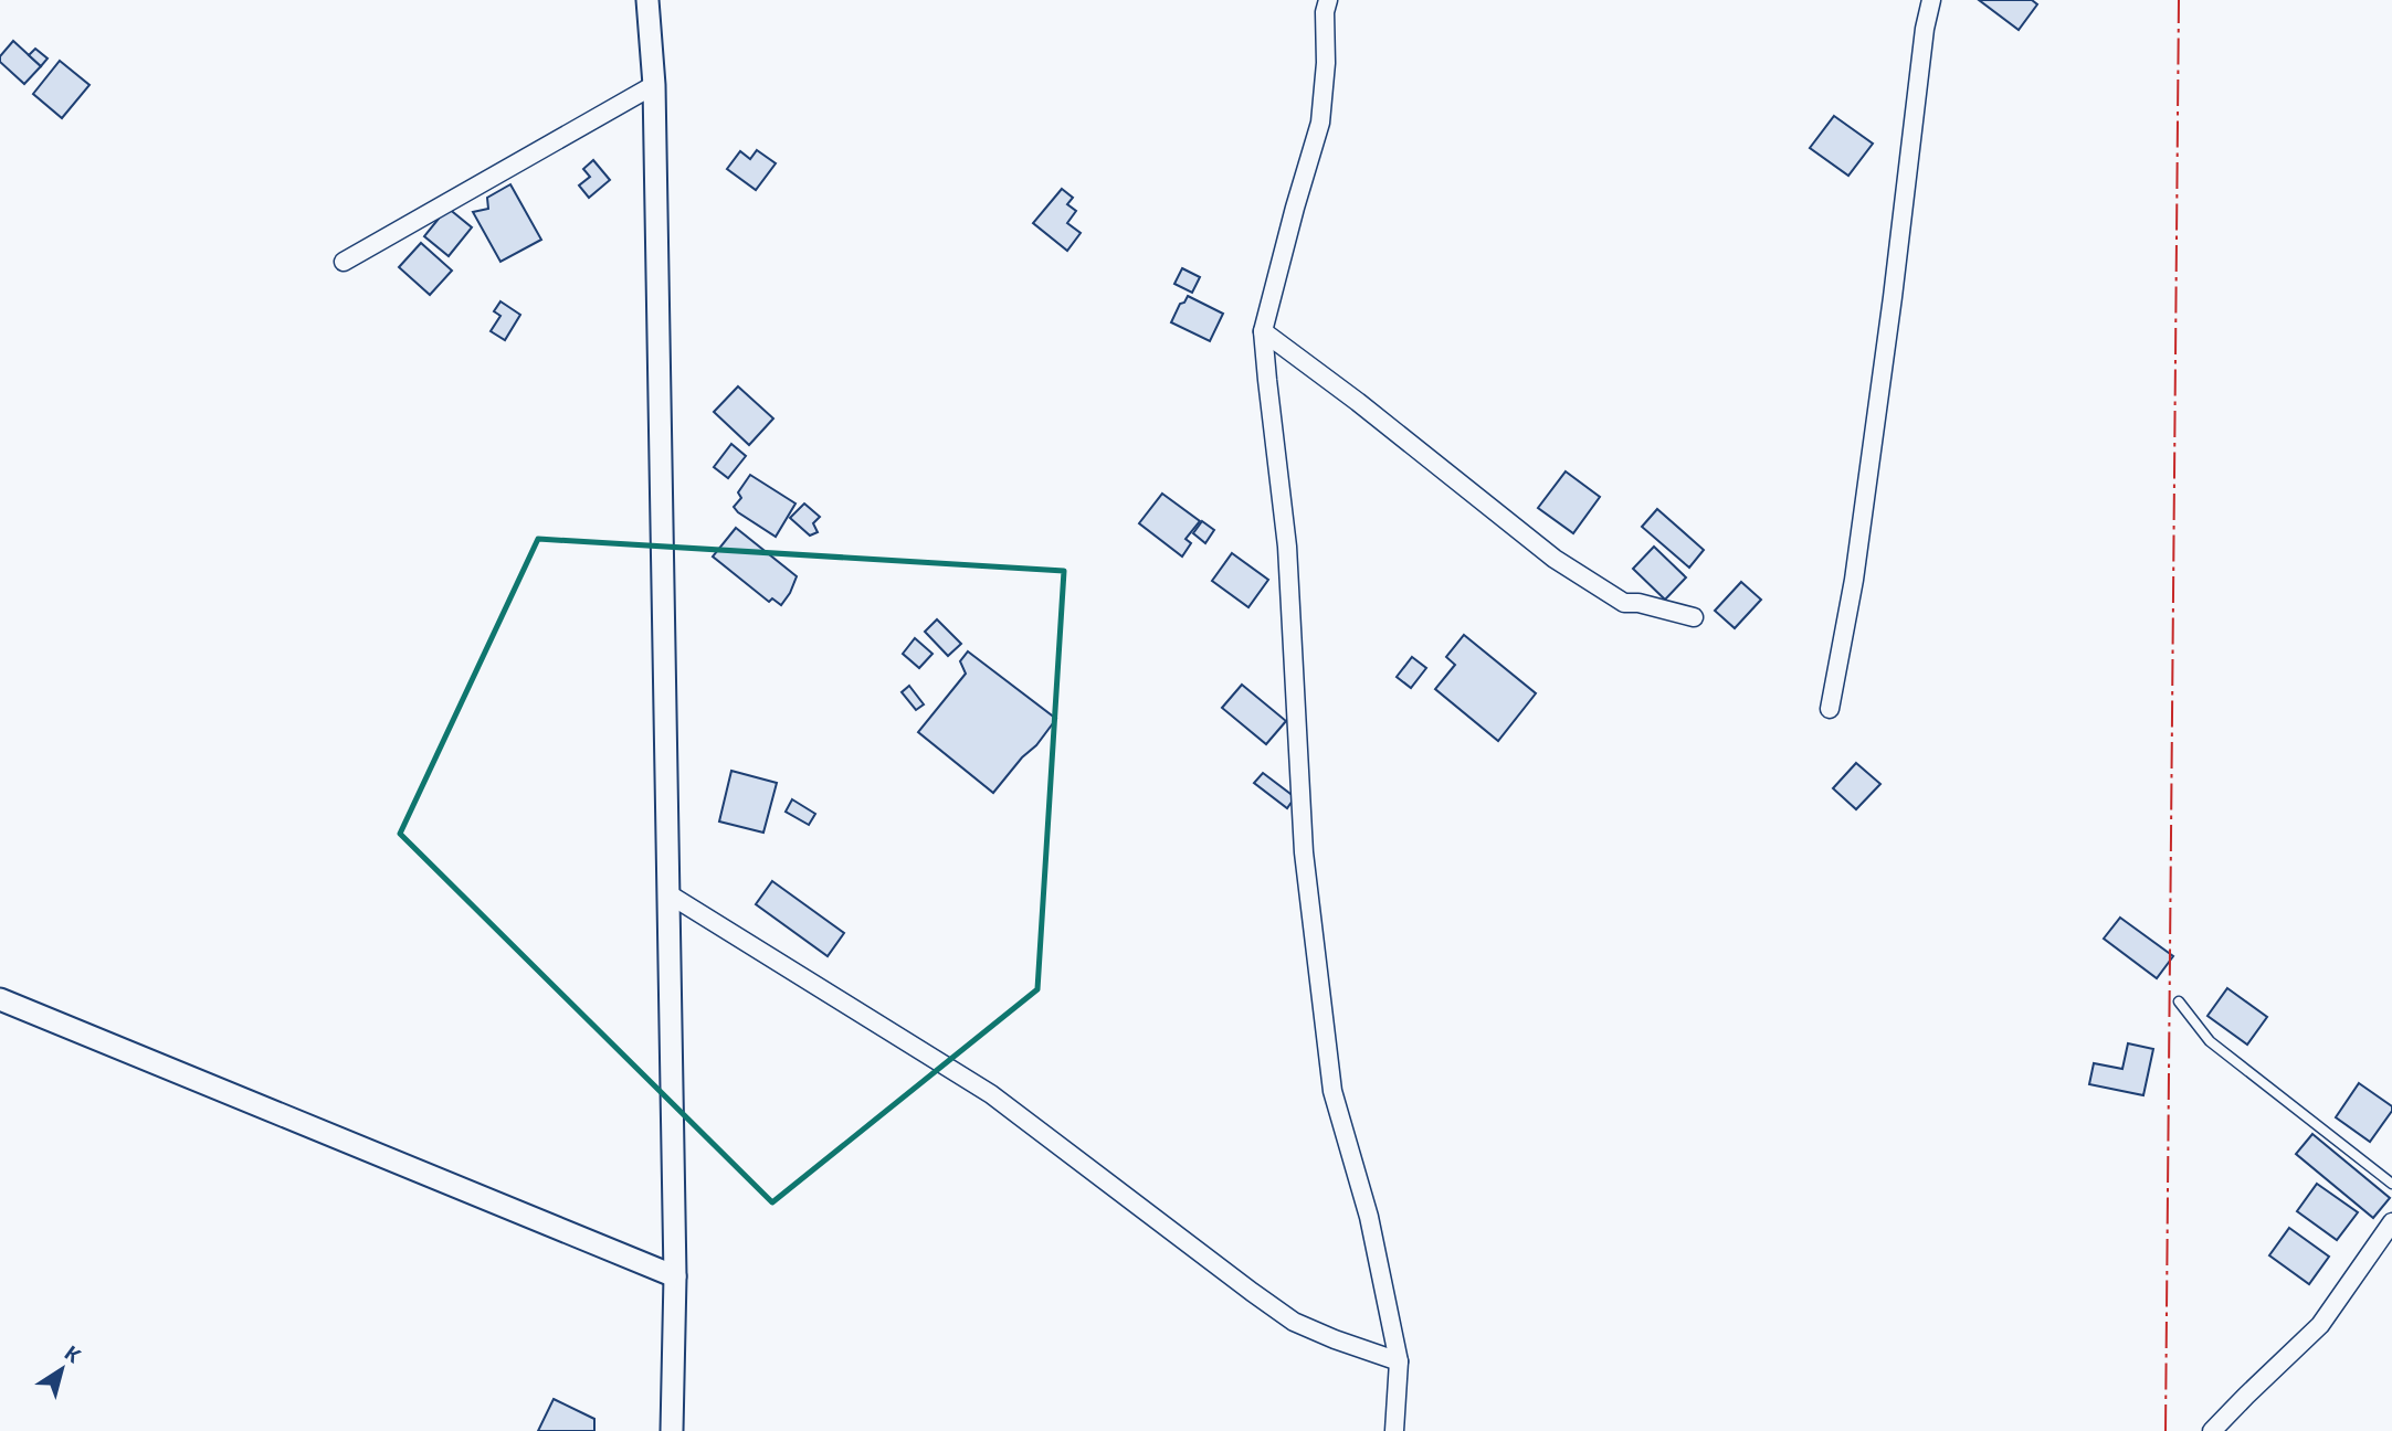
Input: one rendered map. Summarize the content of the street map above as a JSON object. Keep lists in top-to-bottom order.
{
  "north": "top right"
}
